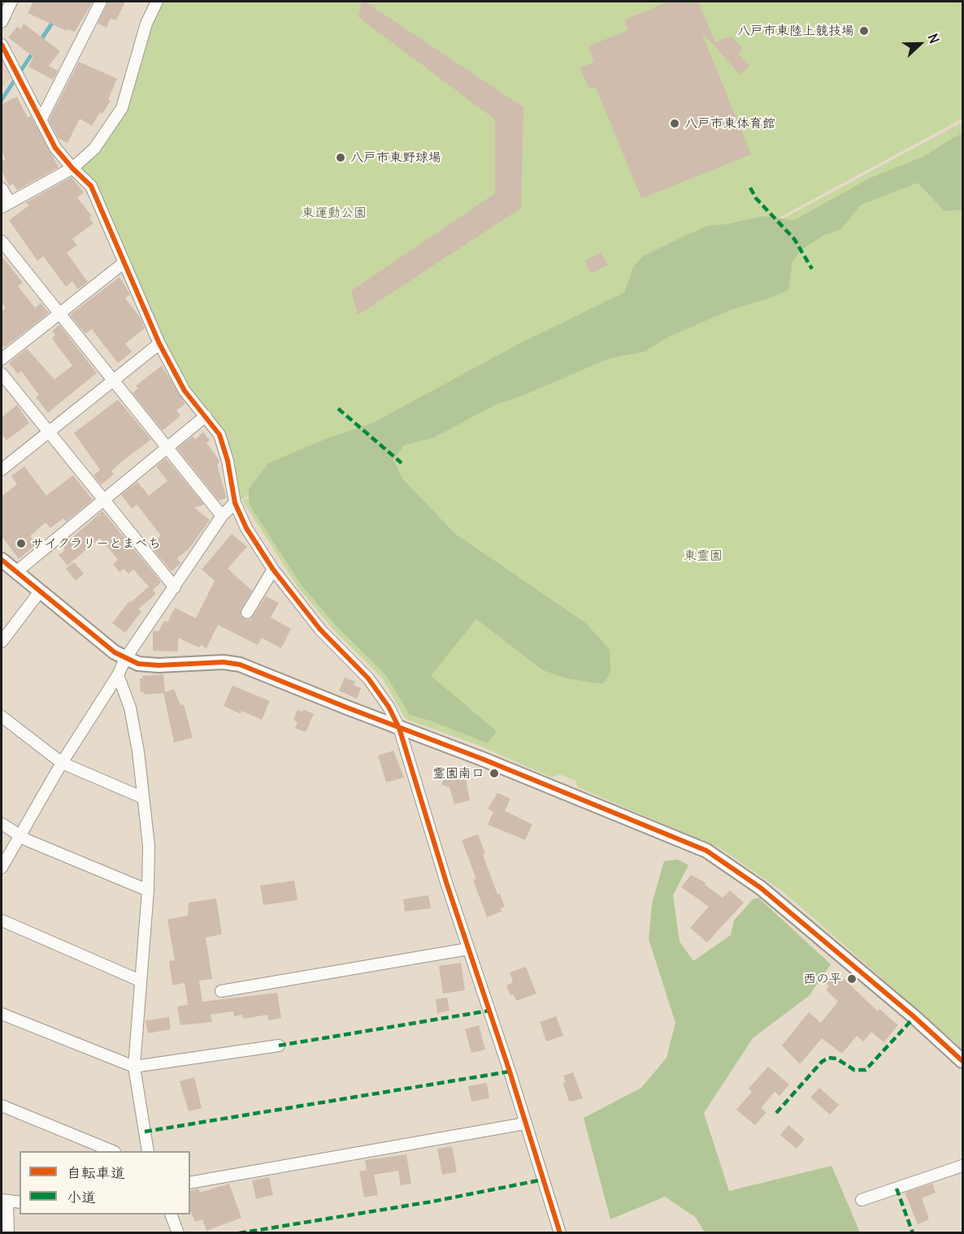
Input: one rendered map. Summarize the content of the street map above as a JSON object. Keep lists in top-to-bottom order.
{
  "parks": ["東運動公園", "東霊園"],
  "places": [
    "八戸市東陸上競技場",
    "八戸市東体育館",
    "八戸市東野球場",
    "サイクラリーとまべち",
    "霊園南口",
    "西の平"
  ],
  "legend": ["自転車道", "小道"],
  "north": "right"
}
